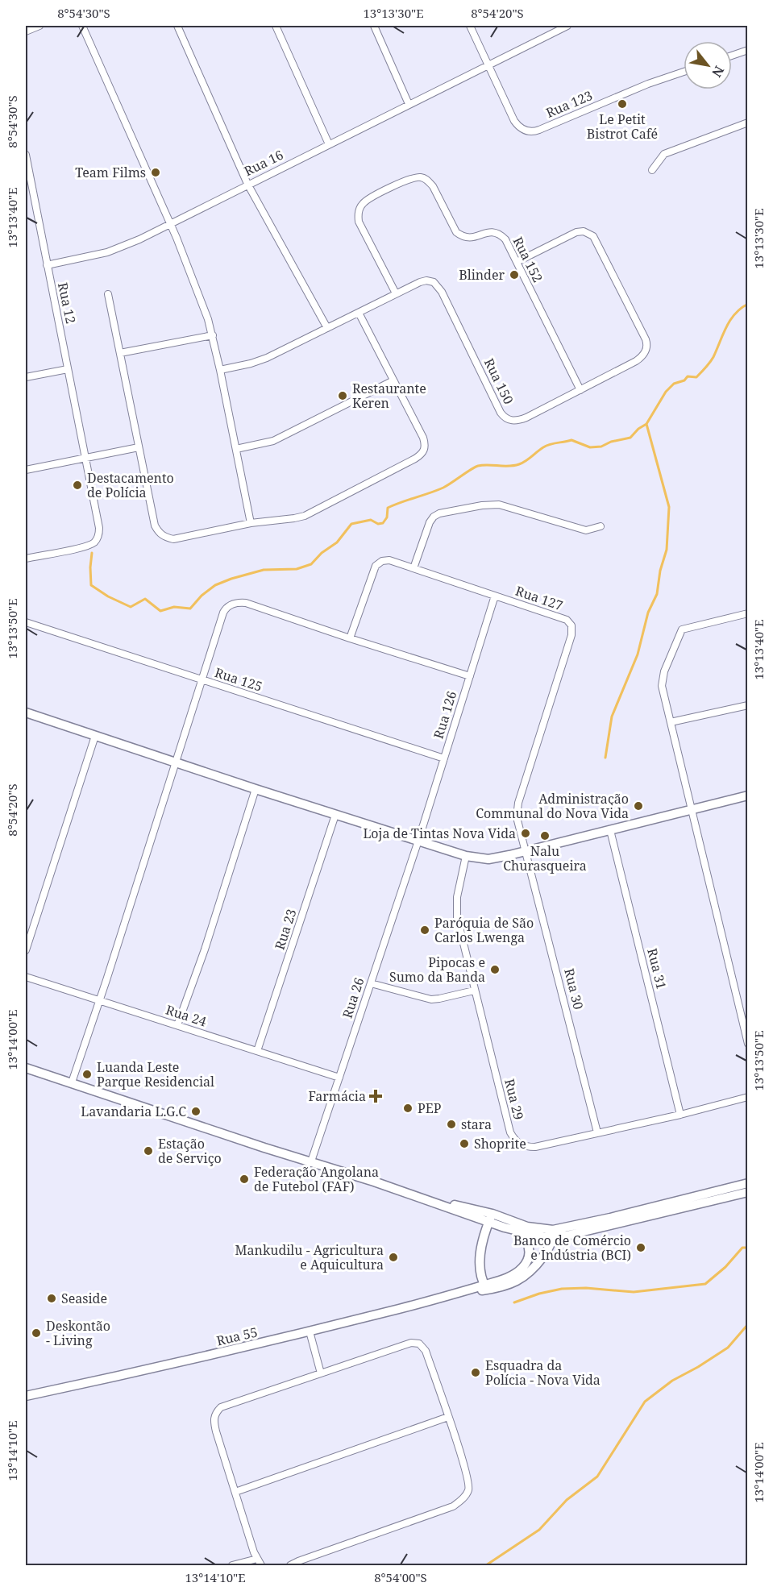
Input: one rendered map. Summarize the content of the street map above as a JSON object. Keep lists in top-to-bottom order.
{
  "streets": {
    "street": [
      "Rua 123",
      "Rua 16",
      "Rua 152",
      "Rua 12",
      "Rua 150",
      "Rua 127",
      "Rua 125",
      "Rua 126",
      "Rua 23",
      "Rua 31",
      "Rua 30",
      "Rua 26",
      "Rua 24",
      "Rua 29",
      "Rua 55"
    ]
  },
  "crossings": [
    ["Rua 123", "Rua 16"],
    ["Rua 16", "Rua 12"],
    ["Rua 152", "Rua 150"],
    ["Rua 127", "Rua 126"],
    ["Rua 127", "Rua 30"],
    ["Rua 125", "Rua 126"],
    ["Rua 126", "Rua 26"],
    ["Rua 23", "Rua 24"],
    ["Rua 31", "Rua 29"],
    ["Rua 30", "Rua 29"],
    ["Rua 26", "Rua 24"]
  ],
  "places": {
    "other": [
      "Le Petit Bistrot Café",
      "Team Films",
      "Blinder",
      "Restaurante Keren",
      "Destacamento de Polícia",
      "Administração Communal do Nova Vida",
      "Loja de Tintas Nova Vida",
      "Nalu Churasqueira",
      "Paróquia de São Carlos Lwenga",
      "Pipocas e Sumo da Banda",
      "Luanda Leste Parque Residencial",
      "PEP",
      "Lavandaria L.G.C",
      "stara",
      "Shoprite",
      "Estação de Serviço",
      "Federação Angolana de Futebol (FAF)",
      "Banco de Comércio e Indústria (BCI)",
      "Mankudilu - Agricultura e Aquicultura",
      "Seaside",
      "Deskontão - Living",
      "Esquadra da Polícia - Nova Vida"
    ],
    "health": ["Farmácia"]
  },
  "north": "bottom right",
  "coordinates": [
    "8°54'30\"S",
    "13°13'30\"E",
    "8°54'20\"S",
    "13°13'40\"E",
    "13°13'50\"E",
    "13°14'00\"E",
    "13°14'10\"E",
    "8°54'00\"S"
  ]
}
